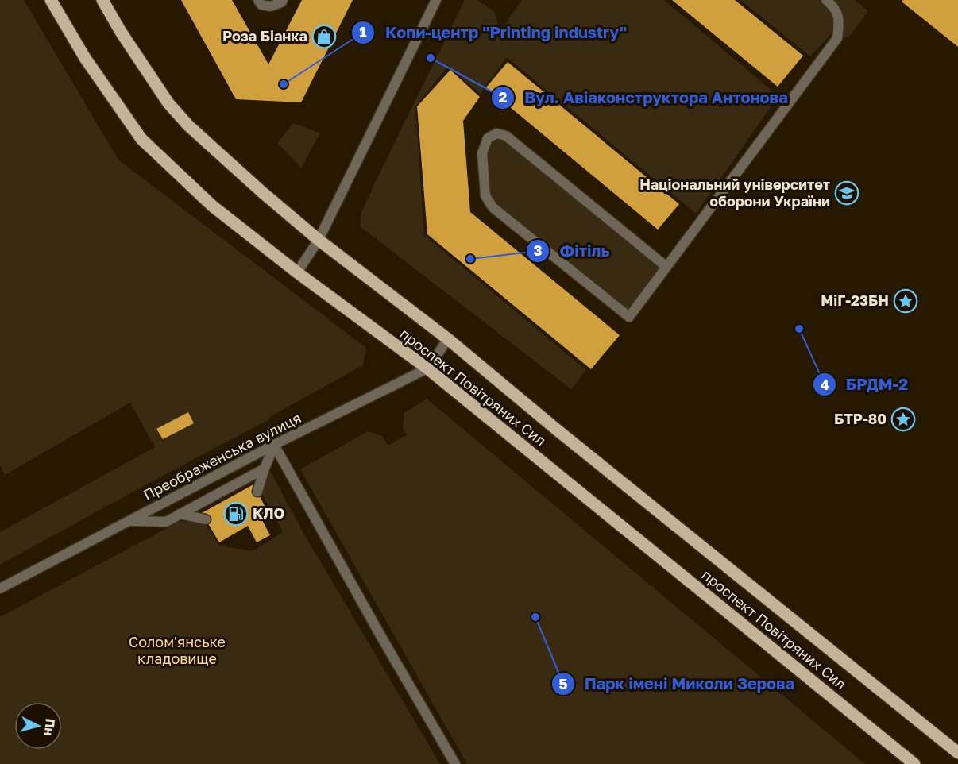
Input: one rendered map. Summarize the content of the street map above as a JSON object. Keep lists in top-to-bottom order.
{
  "streets": {
    "main road": ["проспект Повітряних Сил"],
    "street": ["Преображенська вулиця"]
  },
  "crossings": [
    ["проспект Повітряних Сил", "Преображенська вулиця"]
  ],
  "parks": ["Солом'янське кладовище"],
  "places": {
    "shop": ["Роза Біанка"],
    "other": [
      "Вул. Авіаконструктора Антонова",
      "Копи-центр \"Printing industry\"",
      "Фітіль",
      "БРДМ-2",
      "Парк імені Миколи Зерова"
    ],
    "school or university": ["Національний університет оборони України"],
    "place": ["МіГ-23БН", "БТР-80"],
    "fuel station": ["КЛО"]
  },
  "north": "right"
}
